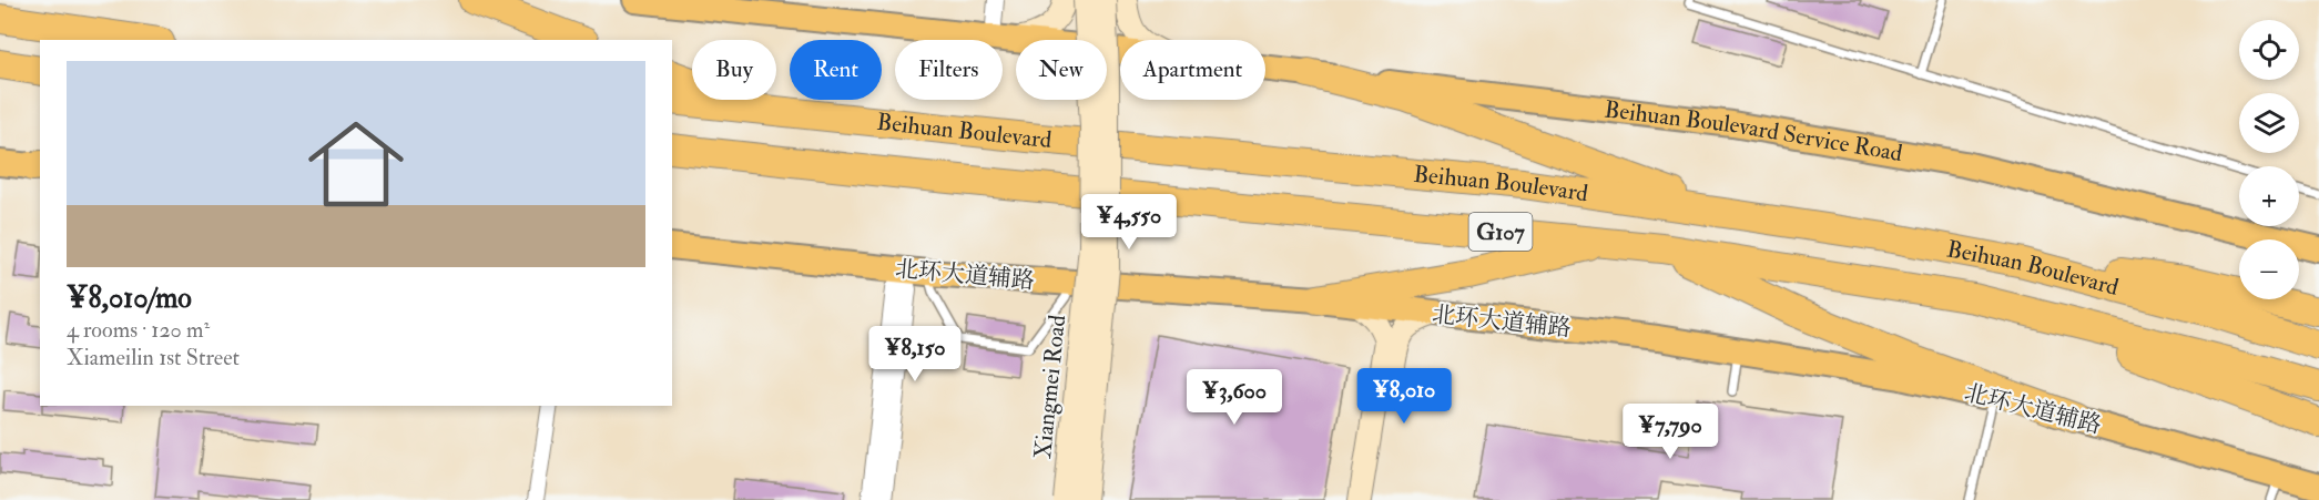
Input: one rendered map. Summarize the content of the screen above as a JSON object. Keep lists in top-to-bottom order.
{
  "streets": {
    "highway": ["Beihuan Boulevard", "G107"],
    "main road": ["Beihuan Boulevard Service Road", "北环大道辅路", "Xiangmei Road"]
  },
  "page": {
    "map_buttons": ["+", "−"],
    "chip": [
      "Buy",
      "Rent",
      "Filters",
      "New",
      "Apartment"
    ],
    "list": [
      {
        "name": "¥8,010/mo",
        "note": "4 rooms · 120 m² · Xiameilin 1st Street"
      }
    ],
    "price": [
      "¥4,550",
      "¥8,150",
      "¥8,010",
      "¥3,600",
      "¥7,790"
    ]
  }
}
